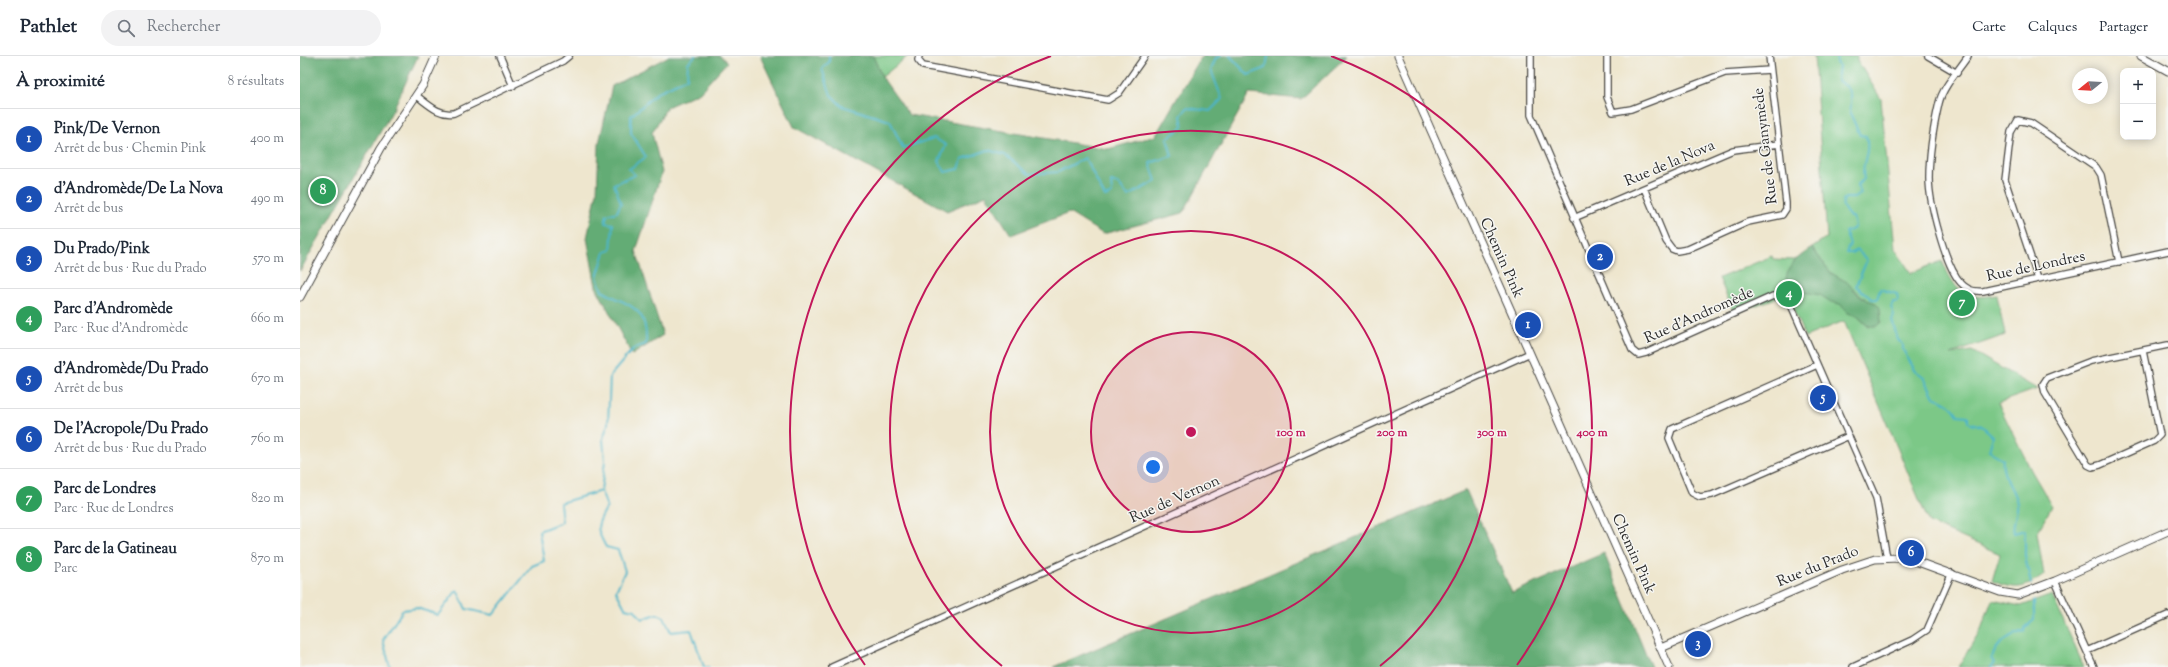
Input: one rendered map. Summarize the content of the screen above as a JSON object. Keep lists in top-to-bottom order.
{
  "streets": {
    "street": [
      "Rue de Ganymède",
      "Rue de la Nova",
      "Chemin Pink",
      "Rue de Londres",
      "Rue d'Andromède",
      "Rue de Vernon",
      "Rue du Prado"
    ]
  },
  "crossings": [
    ["Rue de Ganymède", "Rue de la Nova"],
    ["Rue de la Nova", "Rue d'Andromède"],
    ["Chemin Pink", "Rue de Vernon"],
    ["Chemin Pink", "Rue du Prado"],
    ["Rue d'Andromède", "Rue du Prado"]
  ],
  "north": "left",
  "page": {
    "header": "Pathlet",
    "search": "Rechercher",
    "nav": ["Carte", "Calques", "Partager"],
    "heading": ["À proximité", "8 résultats"],
    "map_buttons": ["+", "−"],
    "list": [
      {
        "mark": "1",
        "name": "Pink/De Vernon",
        "note": "Arrêt de bus · Chemin Pink",
        "value": "400 m"
      },
      {
        "mark": "2",
        "name": "d'Andromède/De La Nova",
        "note": "Arrêt de bus",
        "value": "490 m"
      },
      {
        "mark": "3",
        "name": "Du Prado/Pink",
        "note": "Arrêt de bus · Rue du Prado",
        "value": "570 m"
      },
      {
        "mark": "4",
        "name": "Parc d'Andromède",
        "note": "Parc · Rue d'Andromède",
        "value": "660 m"
      },
      {
        "mark": "5",
        "name": "d'Andromède/Du Prado",
        "note": "Arrêt de bus",
        "value": "670 m"
      },
      {
        "mark": "6",
        "name": "De l'Acropole/Du Prado",
        "note": "Arrêt de bus · Rue du Prado",
        "value": "760 m"
      },
      {
        "mark": "7",
        "name": "Parc de Londres",
        "note": "Parc · Rue de Londres",
        "value": "820 m"
      },
      {
        "mark": "8",
        "name": "Parc de la Gatineau",
        "note": "Parc",
        "value": "870 m"
      }
    ],
    "pins": [
      "8",
      "2",
      "4",
      "7",
      "1",
      "5",
      "6",
      "3"
    ]
  },
  "rings": [
    "100 m",
    "200 m",
    "300 m",
    "400 m"
  ]
}
